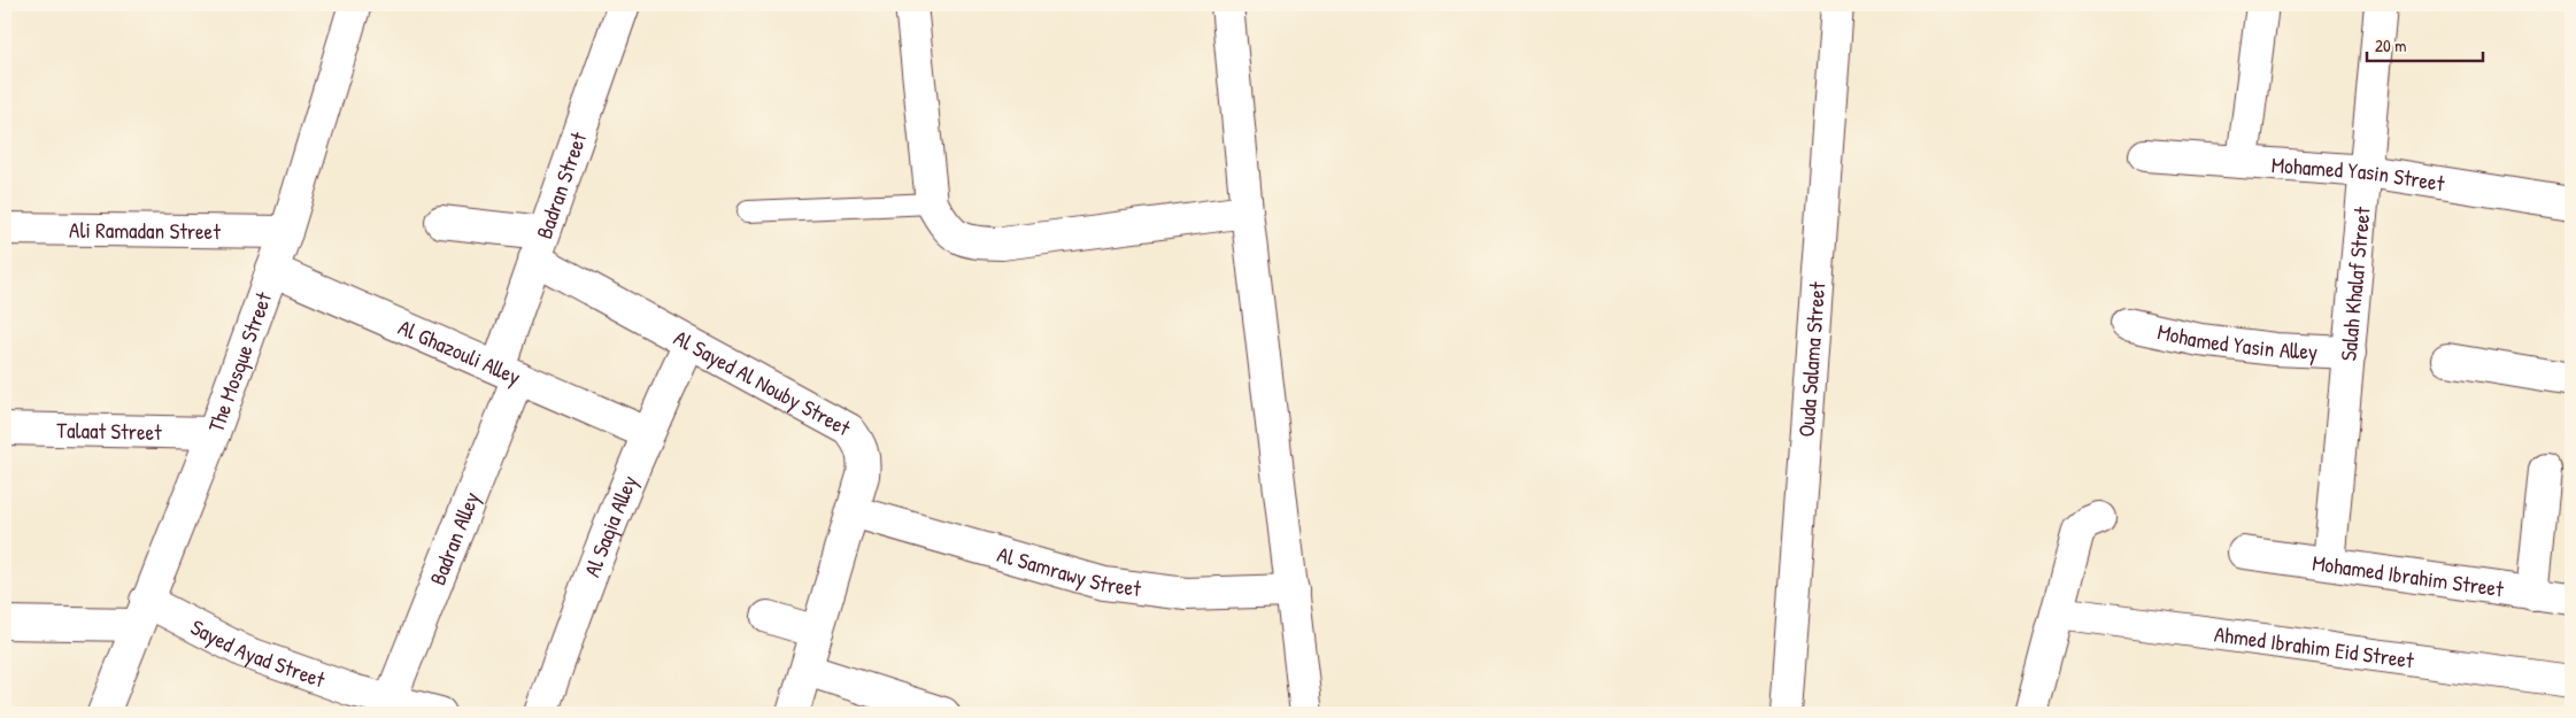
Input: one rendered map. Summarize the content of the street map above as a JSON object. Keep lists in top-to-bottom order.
{
  "streets": {
    "street": [
      "Mohamed Yasin Street",
      "Badran Street",
      "Ali Ramadan Street",
      "Salah Khalaf Street",
      "Mohamed Yasin Alley",
      "Al Ghazouli Alley",
      "Ouda Salama Street",
      "The Mosque Street",
      "Al Sayed Al Nouby Street",
      "Talaat Street",
      "Al Saqia Alley",
      "Badran Alley",
      "Al Samrawy Street",
      "Mohamed Ibrahim Street",
      "Ahmed Ibrahim Eid Street",
      "Sayed Ayad Street"
    ]
  },
  "crossings": [
    ["Mohamed Yasin Street", "Salah Khalaf Street"],
    ["Badran Street", "Al Ghazouli Alley"],
    ["Badran Street", "Al Sayed Al Nouby Street"],
    ["Badran Street", "Badran Alley"],
    ["Ali Ramadan Street", "The Mosque Street"],
    ["Salah Khalaf Street", "Mohamed Yasin Alley"],
    ["Salah Khalaf Street", "Mohamed Ibrahim Street"],
    ["Al Ghazouli Alley", "The Mosque Street"],
    ["Al Ghazouli Alley", "Al Saqia Alley"],
    ["Al Ghazouli Alley", "Badran Alley"],
    ["The Mosque Street", "Talaat Street"],
    ["The Mosque Street", "Sayed Ayad Street"],
    ["Al Sayed Al Nouby Street", "Al Saqia Alley"],
    ["Al Sayed Al Nouby Street", "Al Samrawy Street"],
    ["Badran Alley", "Sayed Ayad Street"]
  ],
  "scale_bar": "20 m"
}
